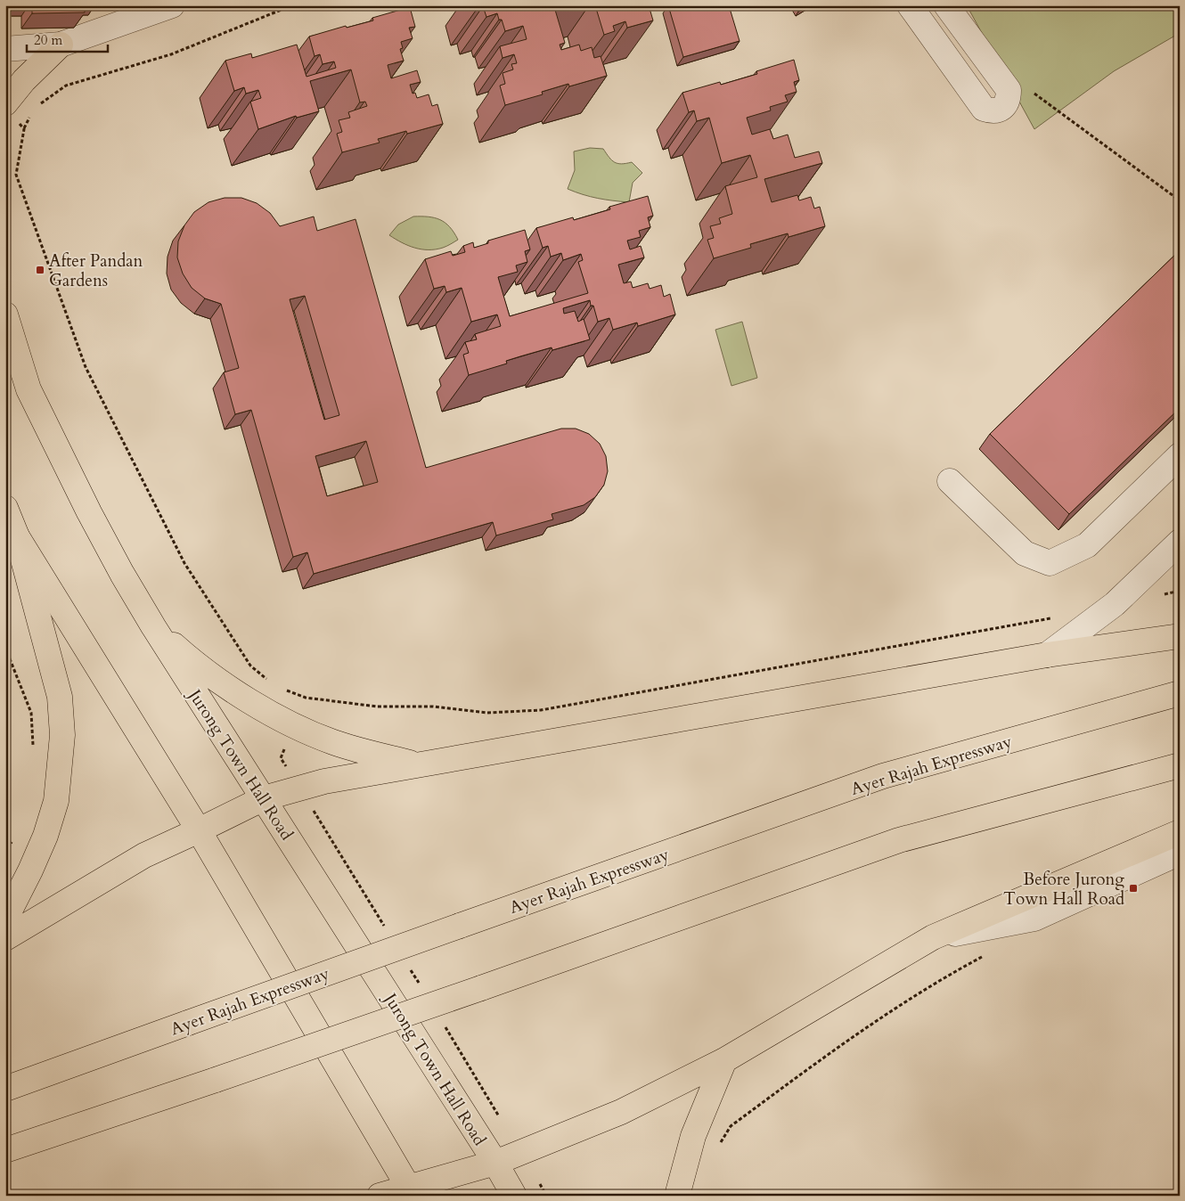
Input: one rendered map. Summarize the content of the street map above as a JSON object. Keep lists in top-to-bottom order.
{
  "streets": {
    "main road": ["Jurong Town Hall Road", "Ayer Rajah Expressway"]
  },
  "places": {
    "transit": ["After Pandan Gardens", "Before Jurong Town Hall Road"]
  },
  "scale_bar": "20 m"
}
